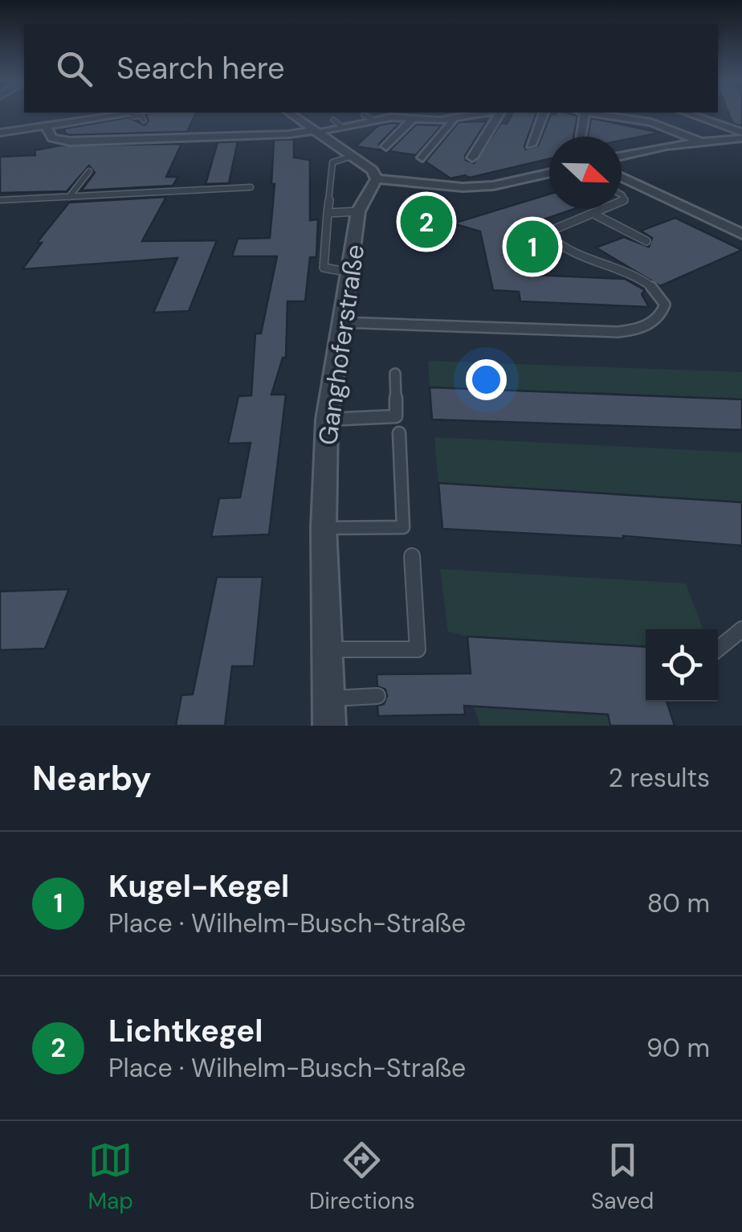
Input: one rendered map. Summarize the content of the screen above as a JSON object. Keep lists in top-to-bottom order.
{
  "streets": {
    "street": ["Ganghoferstraße"]
  },
  "north": "right",
  "page": {
    "search": "Search here",
    "pins": ["2", "1"],
    "heading": ["Nearby", "2 results"],
    "list": [
      {
        "mark": "1",
        "name": "Kugel-Kegel",
        "note": "Place · Wilhelm-Busch-Straße",
        "value": "80 m"
      },
      {
        "mark": "2",
        "name": "Lichtkegel",
        "note": "Place · Wilhelm-Busch-Straße",
        "value": "90 m"
      }
    ],
    "nav": ["Map", "Directions", "Saved"]
  }
}
